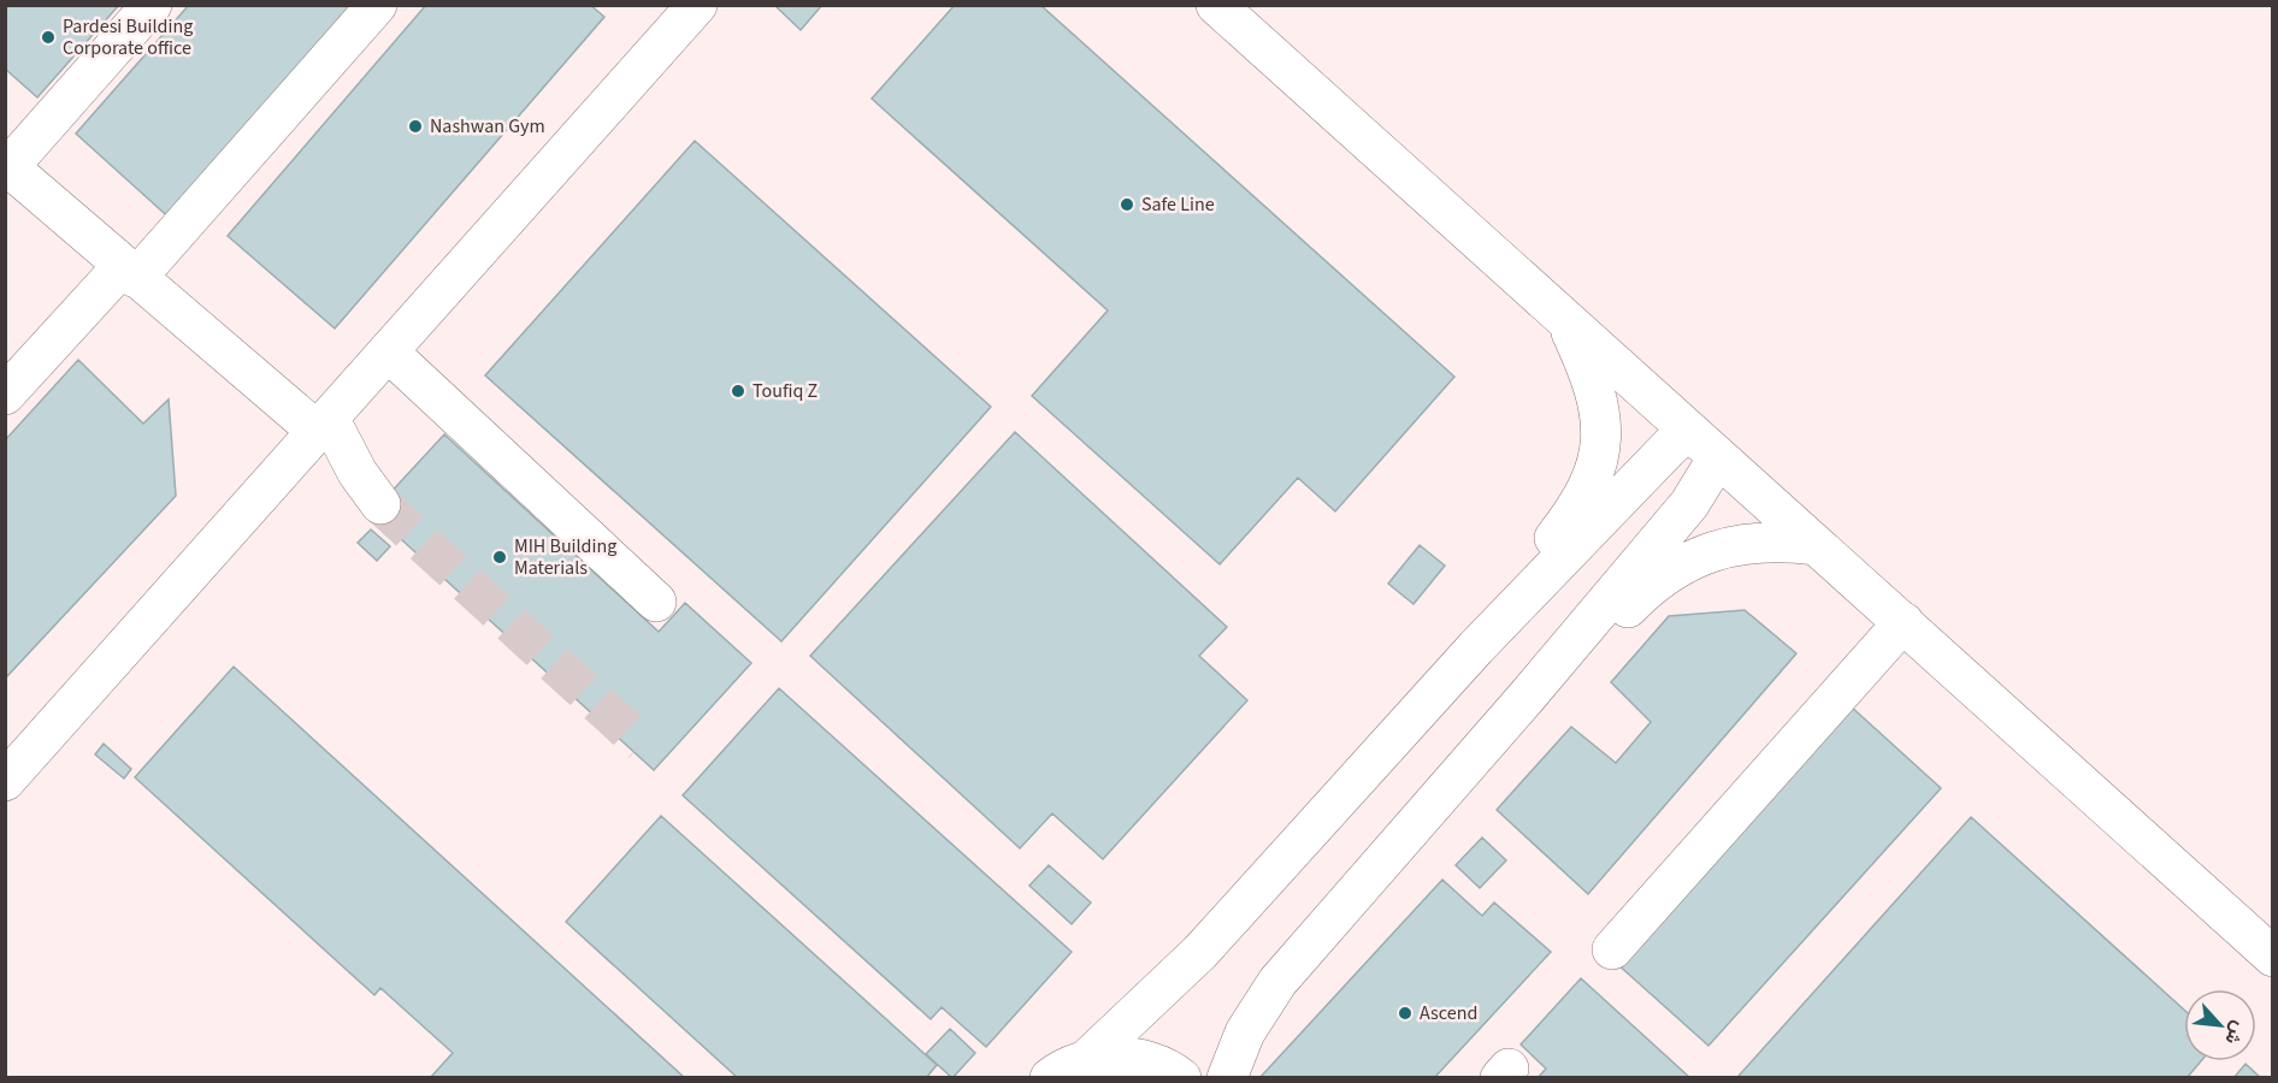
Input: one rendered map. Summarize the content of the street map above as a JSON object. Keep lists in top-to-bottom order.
{
  "places": [
    "Pardesi Building Corporate office",
    "Nashwan Gym",
    "Safe Line",
    "Toufiq Z",
    "MIH Building Materials",
    "Ascend"
  ],
  "north": "bottom right"
}
